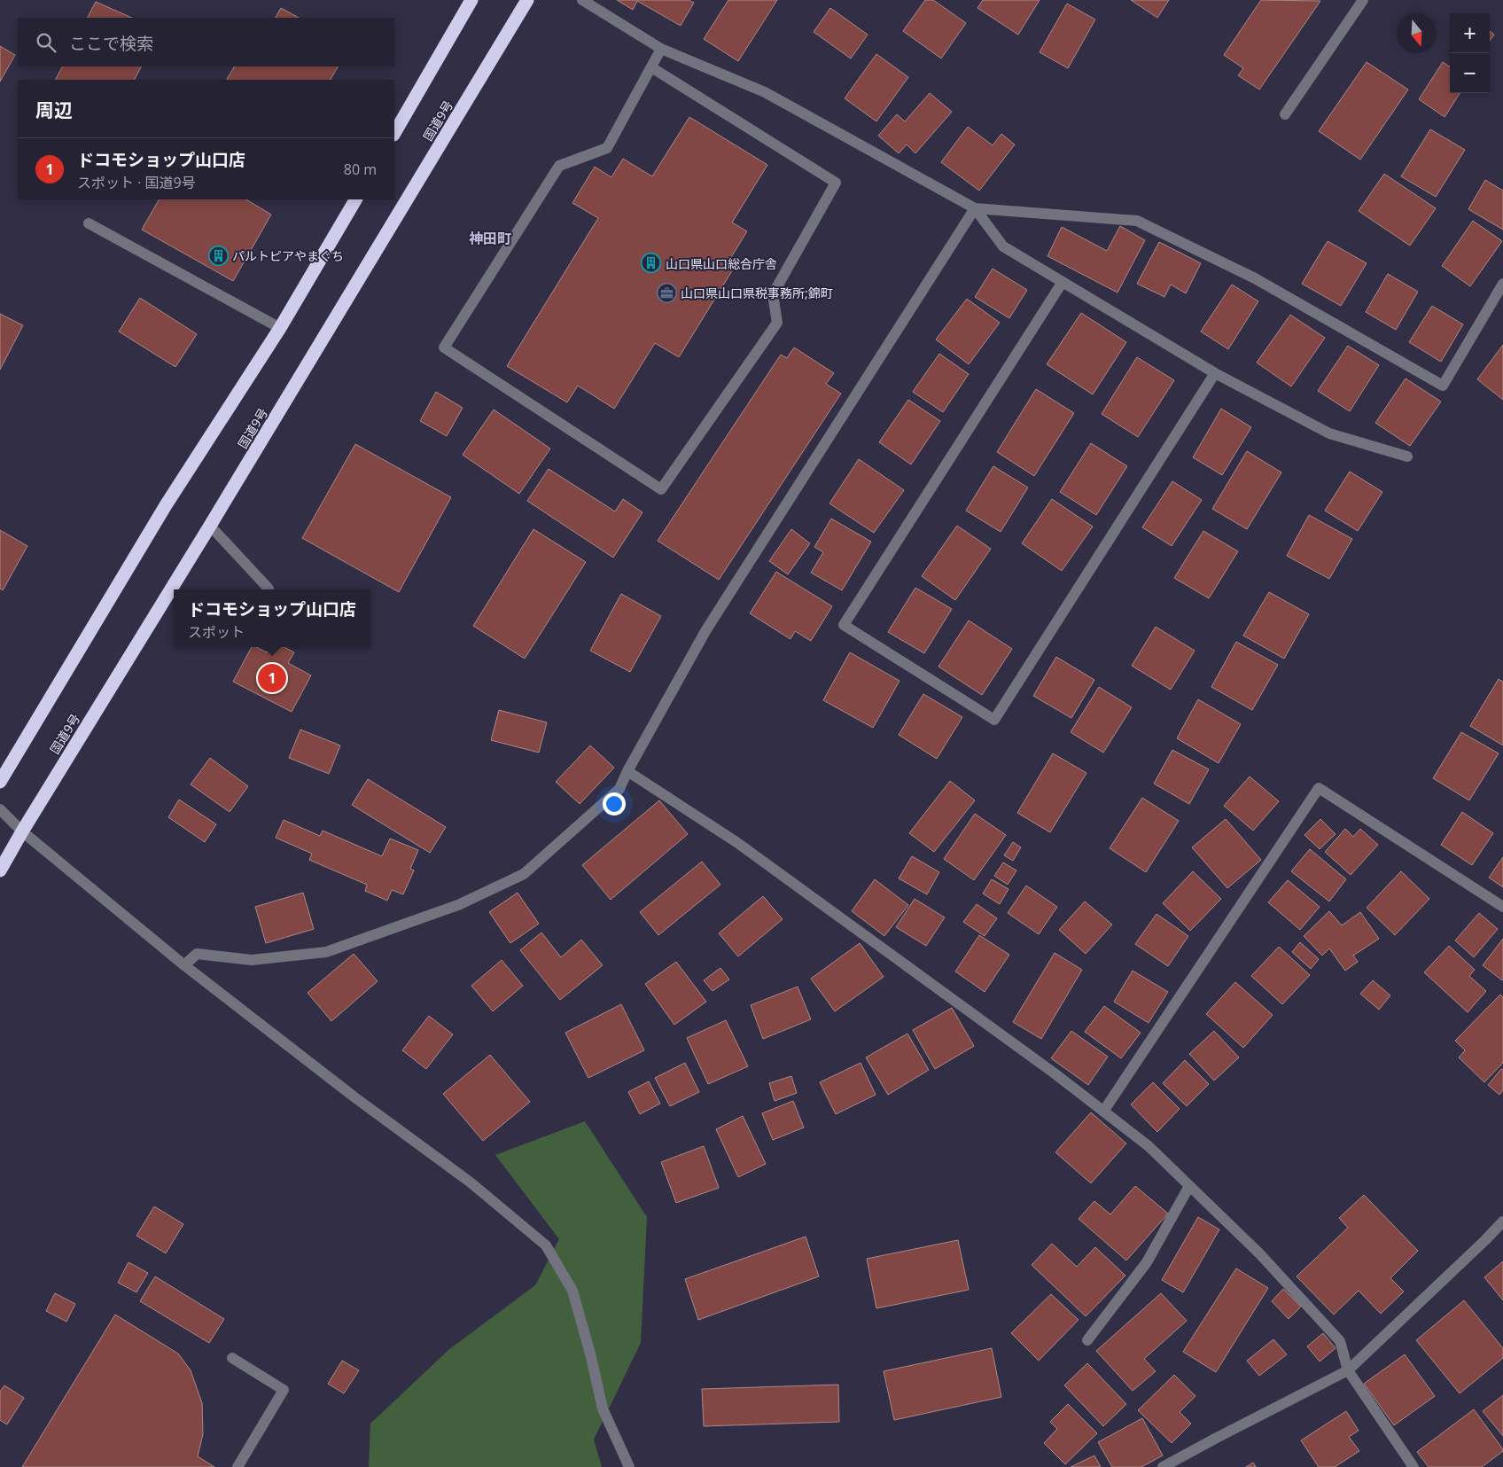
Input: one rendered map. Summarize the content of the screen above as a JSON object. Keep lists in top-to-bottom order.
{
  "streets": {
    "highway": ["国道9号"]
  },
  "districts": ["神田町"],
  "places": {
    "building": ["パルトピアやまぐち", "山口県山口総合庁舎"],
    "office": ["山口県山口県税事務所;錦町"]
  },
  "north": "bottom",
  "page": {
    "map_buttons": ["+", "−"],
    "search": "ここで検索",
    "heading": "周辺",
    "list": [
      {
        "mark": "1",
        "name": "ドコモショップ山口店",
        "note": "スポット · 国道9号",
        "value": "80 m"
      }
    ],
    "popup": ["ドコモショップ山口店", "スポット"],
    "pins": "1"
  }
}
